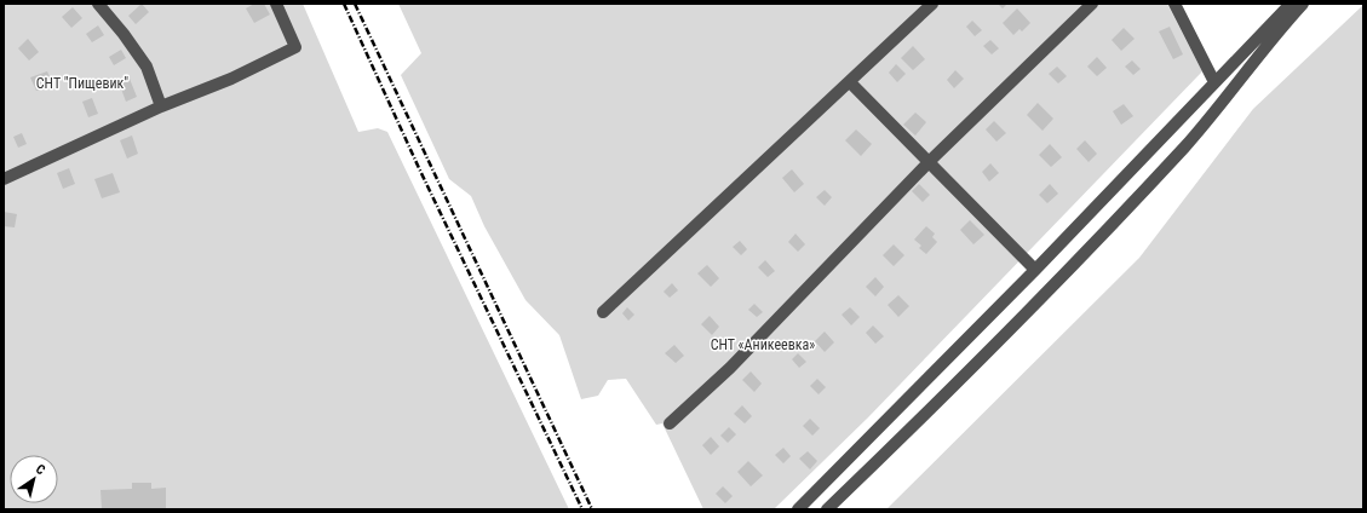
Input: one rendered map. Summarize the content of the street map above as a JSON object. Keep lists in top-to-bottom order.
{
  "parks": ["СНТ \"Пищевик\"", "СНТ «Аникеевка»"],
  "north": "top right"
}
